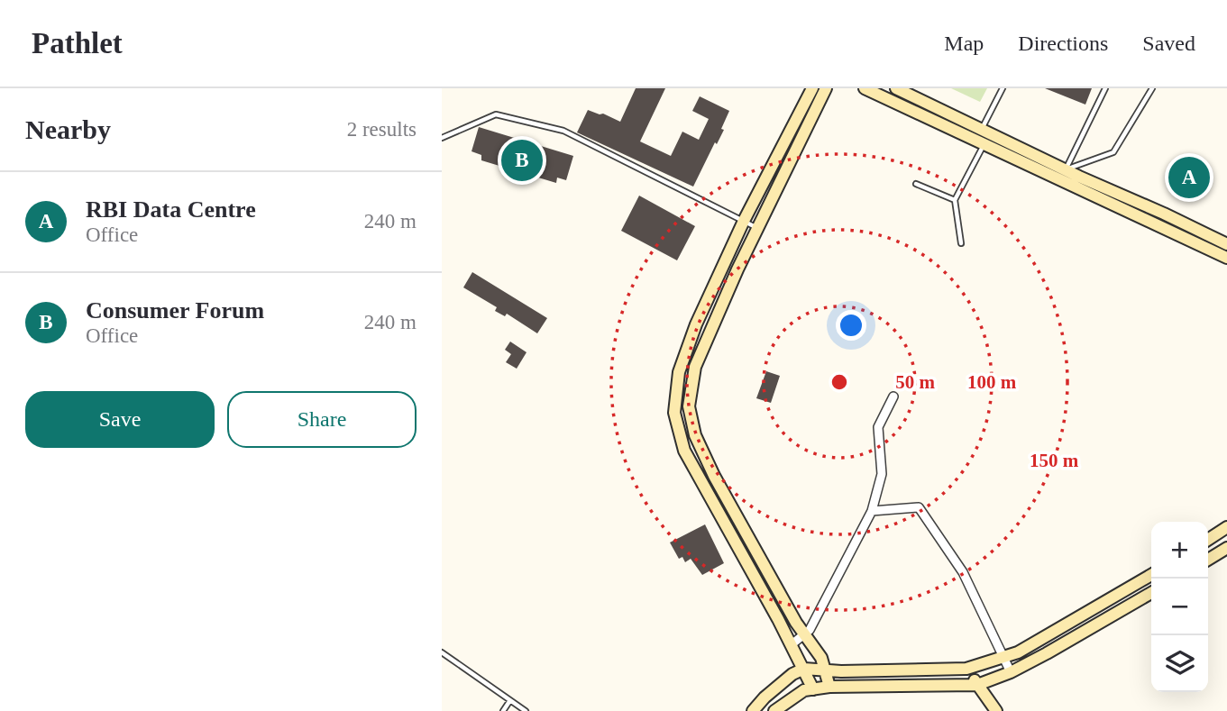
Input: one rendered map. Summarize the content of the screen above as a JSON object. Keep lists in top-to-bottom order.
{
  "page": {
    "header": "Pathlet",
    "nav": ["Map", "Directions", "Saved"],
    "heading": ["Nearby", "2 results"],
    "pins": ["B", "A"],
    "list": [
      {
        "mark": "A",
        "name": "RBI Data Centre",
        "note": "Office",
        "value": "240 m"
      },
      {
        "mark": "B",
        "name": "Consumer Forum",
        "note": "Office",
        "value": "240 m"
      }
    ],
    "buttons": ["Save", "Share"],
    "map_buttons": ["+", "−"]
  },
  "rings": ["50 m", "100 m", "150 m"]
}
